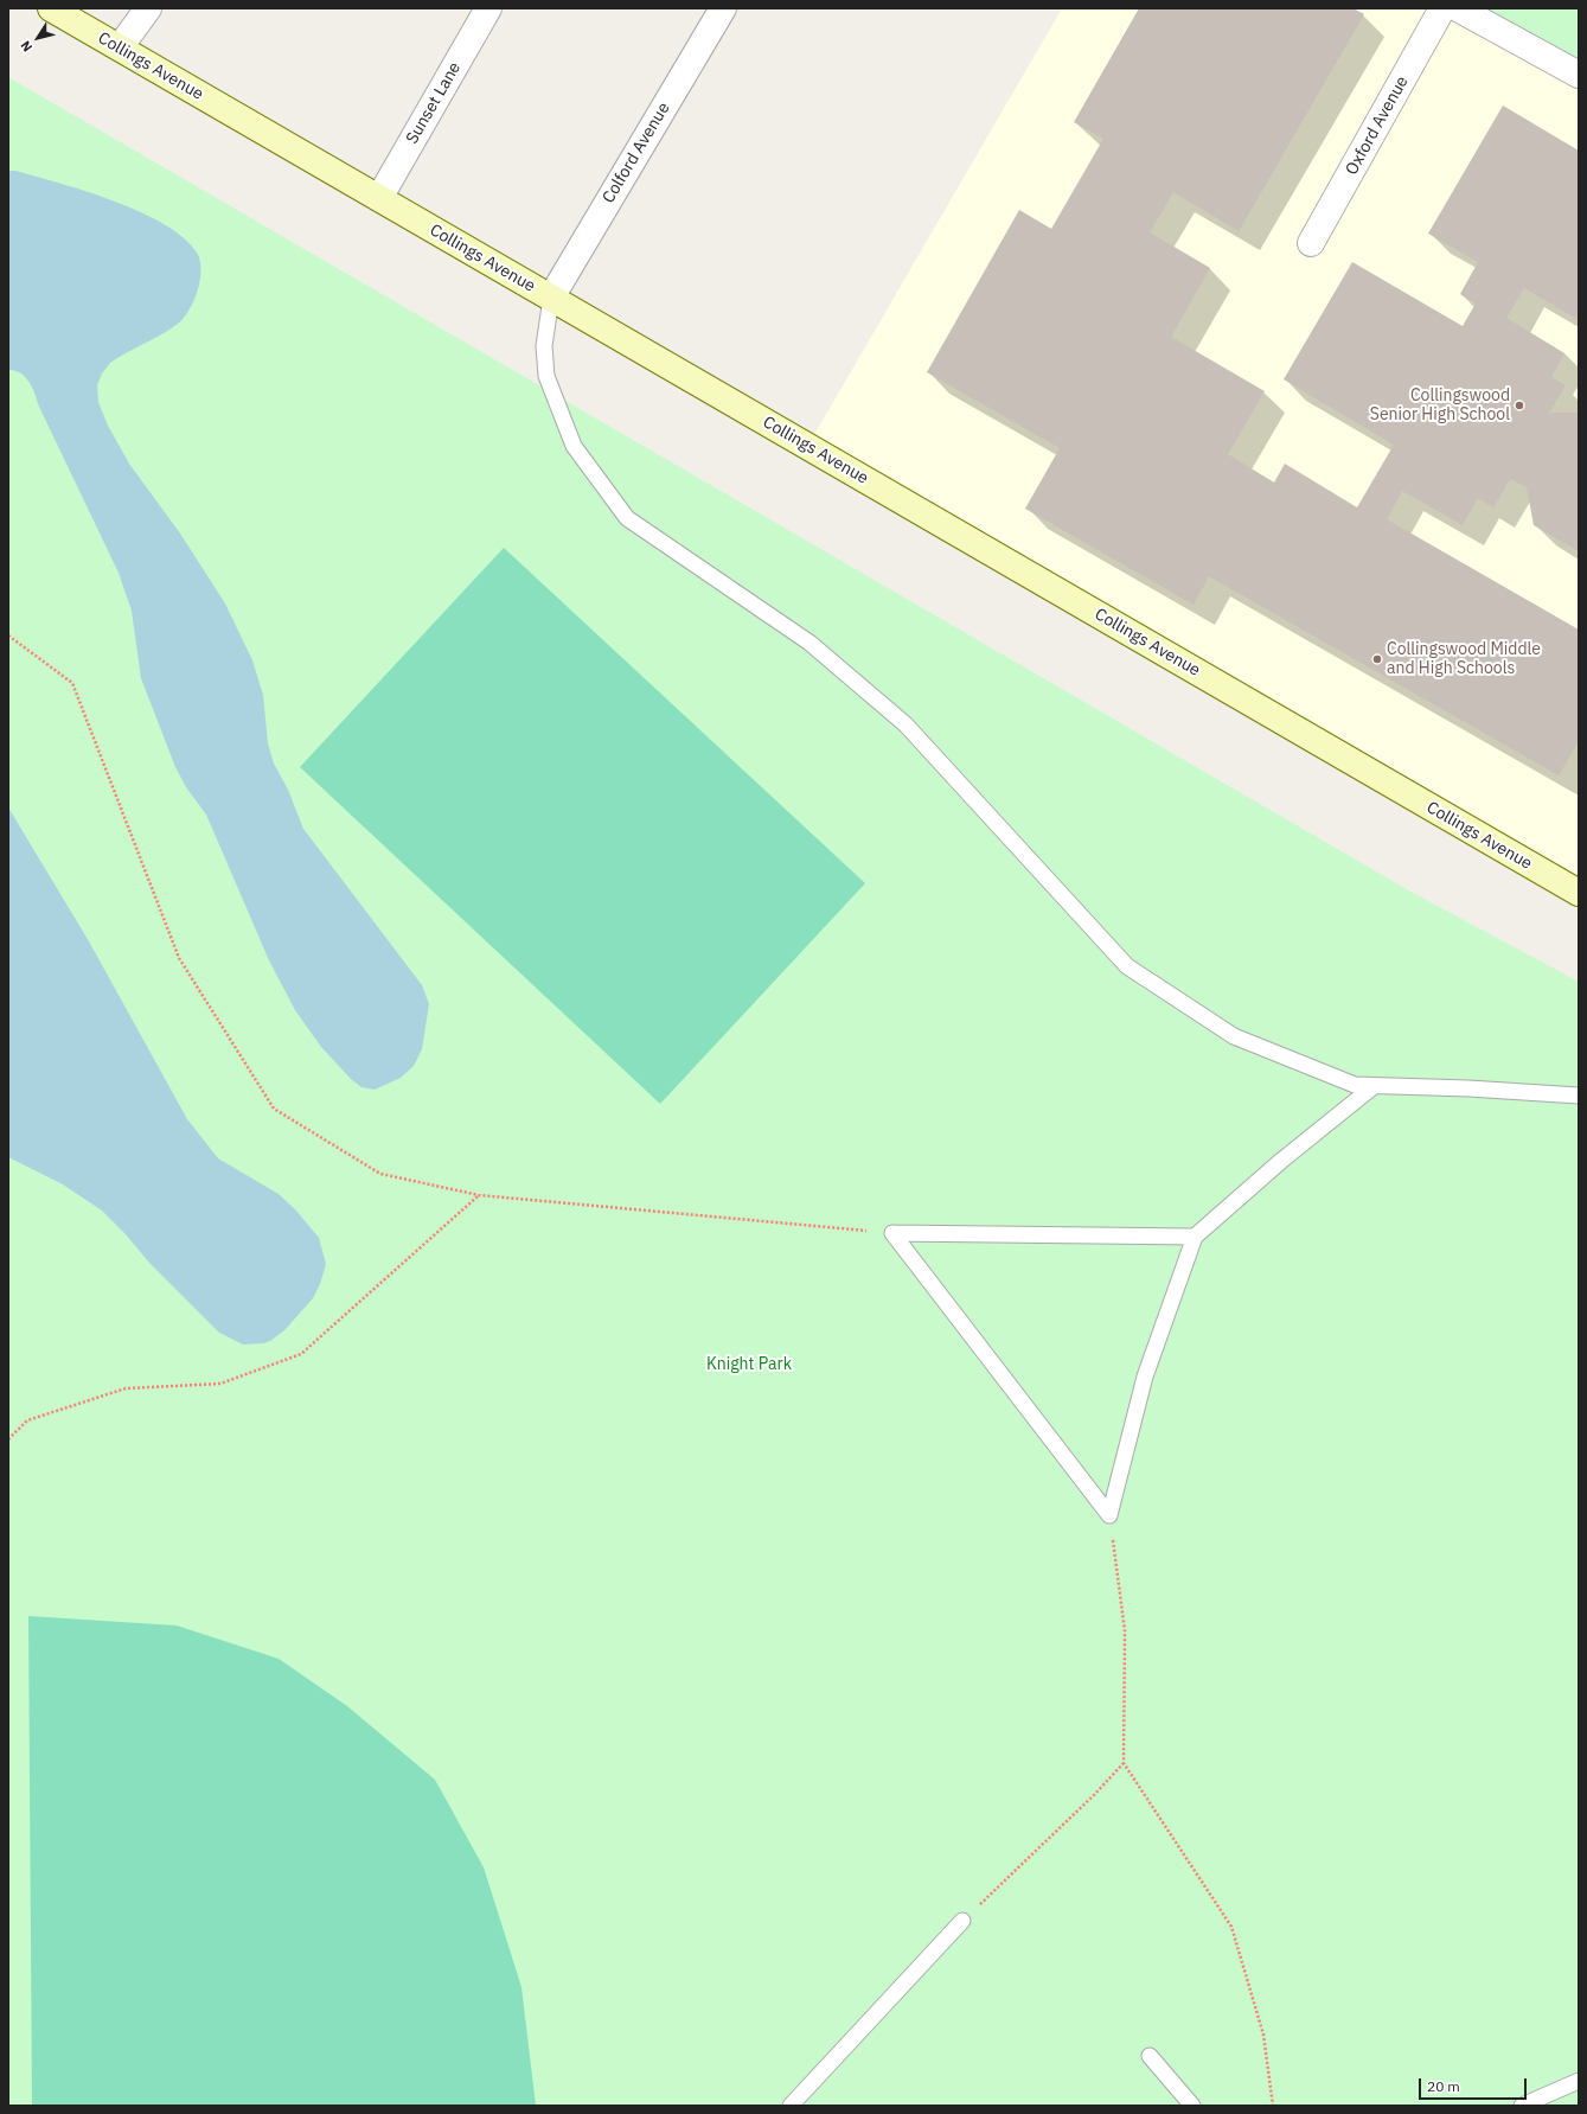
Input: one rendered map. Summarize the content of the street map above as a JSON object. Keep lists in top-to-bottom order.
{
  "streets": {
    "main road": ["Collings Avenue"],
    "street": ["Sunset Lane", "Oxford Avenue", "Colford Avenue"]
  },
  "crossings": [
    ["Collings Avenue", "Sunset Lane"],
    ["Collings Avenue", "Colford Avenue"]
  ],
  "parks": ["Knight Park"],
  "places": ["Collingswood Senior High School", "Collingswood Middle and High Schools"],
  "scale_bar": "20 m",
  "north": "bottom left"
}
